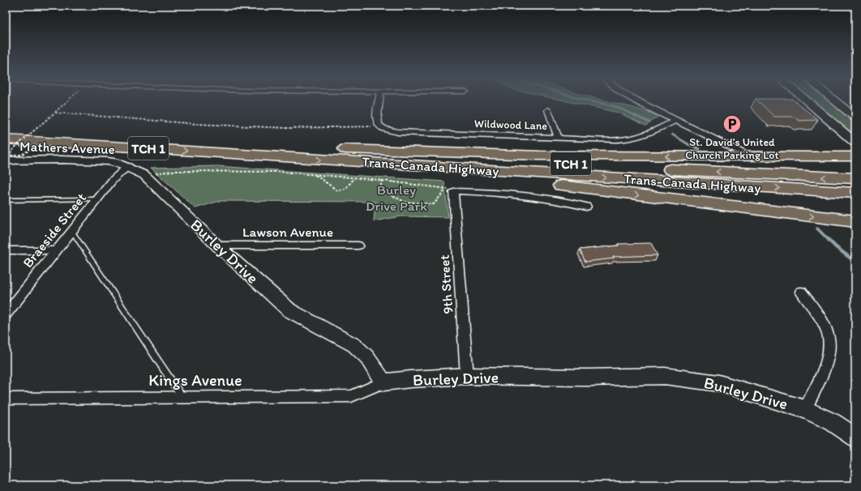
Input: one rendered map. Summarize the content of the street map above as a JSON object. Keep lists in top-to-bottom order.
{
  "streets": {
    "highway": ["TCH 1", "Trans-Canada Highway"],
    "street": [
      "Wildwood Lane",
      "Mathers Avenue",
      "Braeside Street",
      "Lawson Avenue",
      "Burley Drive",
      "9th Street",
      "Kings Avenue"
    ]
  },
  "crossings": [
    ["Mathers Avenue", "Braeside Street"],
    ["Mathers Avenue", "Burley Drive"],
    ["Braeside Street", "Burley Drive"],
    ["Lawson Avenue", "Burley Drive"],
    ["Burley Drive", "9th Street"],
    ["Burley Drive", "Kings Avenue"]
  ],
  "parks": ["Burley Drive Park"],
  "places": {
    "parking": ["St. David’s United Church Parking Lot"]
  }
}
